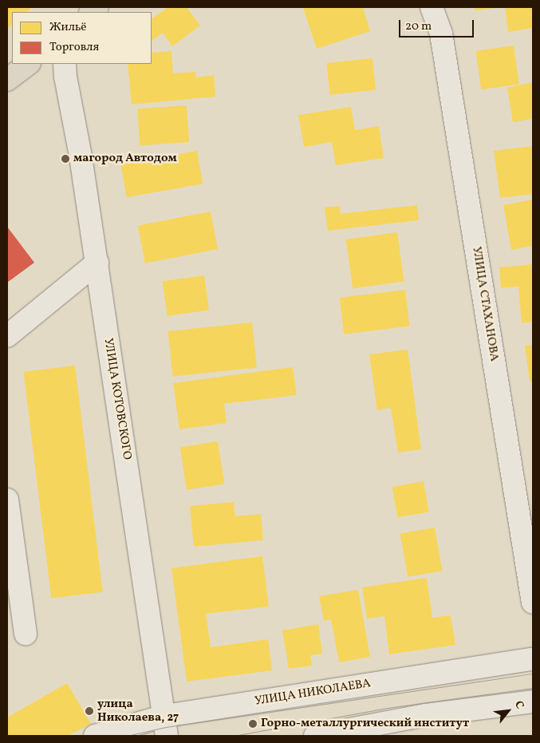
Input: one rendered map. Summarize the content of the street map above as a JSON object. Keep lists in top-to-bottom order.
{
  "streets": {
    "street": ["УЛИЦА СТАХАНОВА", "УЛИЦА КОТОВСКОГО", "УЛИЦА НИКОЛАЕВА"]
  },
  "crossings": [
    ["УЛИЦА КОТОВСКОГО", "УЛИЦА НИКОЛАЕВА"]
  ],
  "places": ["магород Автодом", "улица Николаева, 27", "Горно-металлургический институт"],
  "legend": ["Жильё", "Торговля"],
  "scale_bar": "20 m",
  "north": "top right"
}
